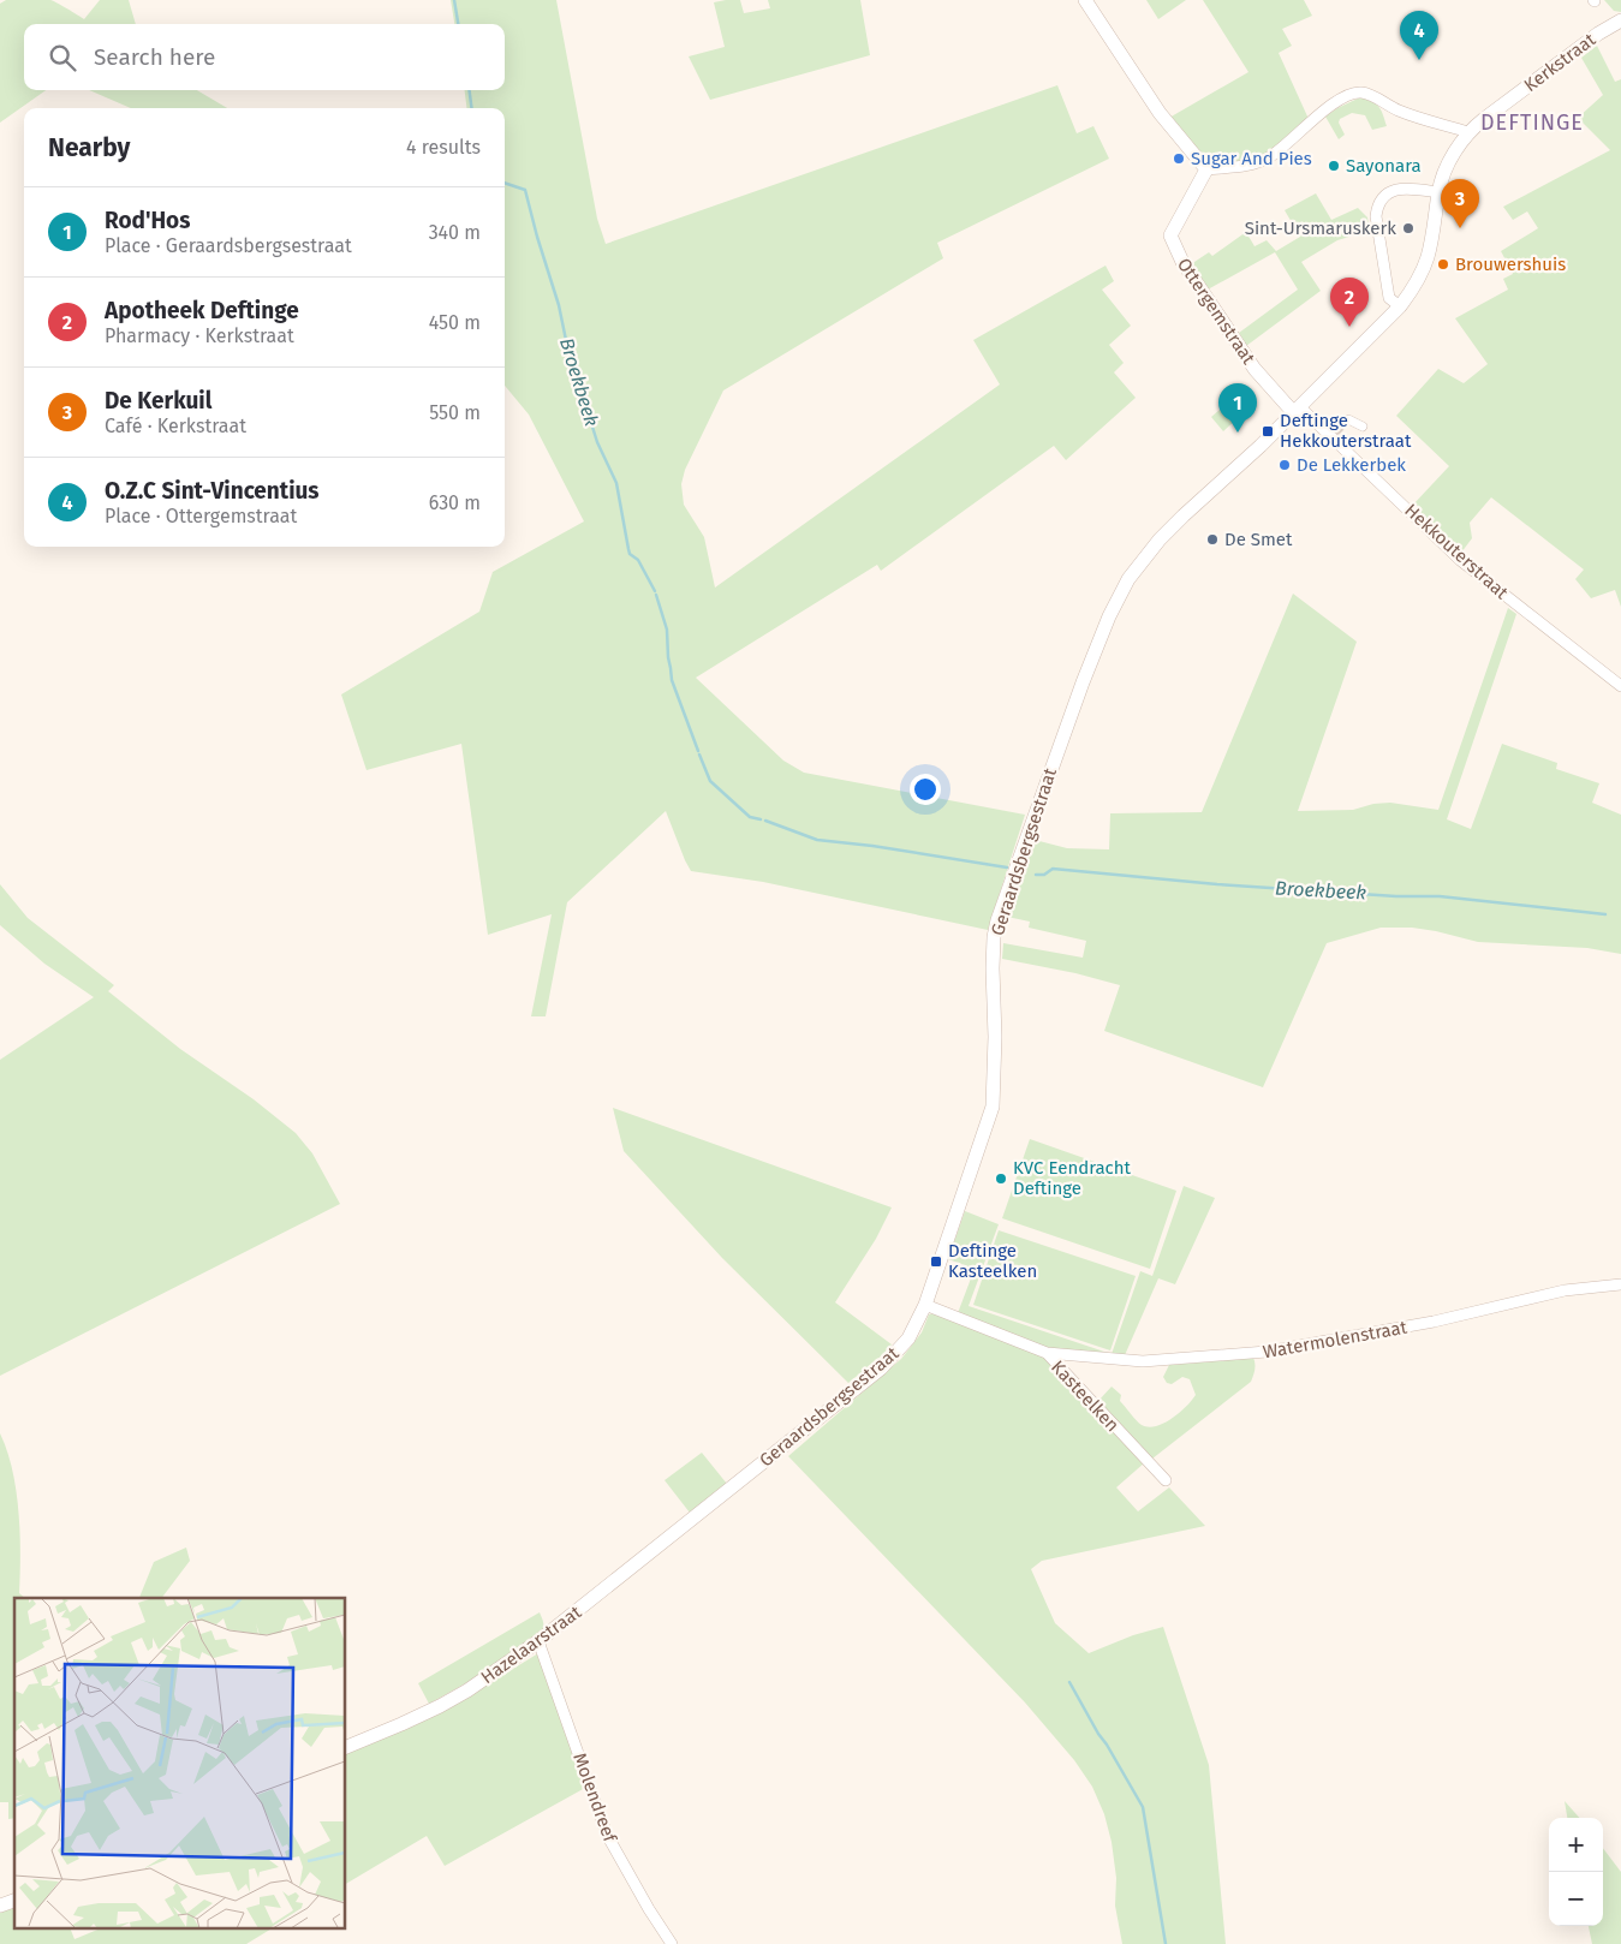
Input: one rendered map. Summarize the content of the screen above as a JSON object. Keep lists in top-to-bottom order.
{
  "streets": {
    "street": [
      "Kerkstraat",
      "Ottergemstraat",
      "Hekkouterstraat",
      "Geraardsbergsestraat",
      "Watermolenstraat",
      "Kasteelken",
      "Hazelaarstraat",
      "Molendreef"
    ]
  },
  "crossings": [
    ["Kerkstraat", "Ottergemstraat"],
    ["Kerkstraat", "Hekkouterstraat"],
    ["Kerkstraat", "Geraardsbergsestraat"],
    ["Ottergemstraat", "Hekkouterstraat"],
    ["Ottergemstraat", "Geraardsbergsestraat"],
    ["Hekkouterstraat", "Geraardsbergsestraat"],
    ["Geraardsbergsestraat", "Kasteelken"],
    ["Geraardsbergsestraat", "Hazelaarstraat"],
    ["Watermolenstraat", "Kasteelken"],
    ["Hazelaarstraat", "Molendreef"]
  ],
  "districts": ["DEFTINGE"],
  "water": ["Broekbeek"],
  "places": {
    "other": [
      "Sugar And Pies",
      "Sayonara",
      "Sint-Ursmaruskerk",
      "Brouwershuis",
      "De Lekkerbek",
      "De Smet",
      "KVC Eendracht Deftinge"
    ],
    "transit": ["Deftinge Hekkouterstraat", "Deftinge Kasteelken"]
  },
  "page": {
    "pins": [
      "4",
      "3",
      "2",
      "1"
    ],
    "search": "Search here",
    "heading": ["Nearby", "4 results"],
    "list": [
      {
        "mark": "1",
        "name": "Rod'Hos",
        "note": "Place · Geraardsbergsestraat",
        "value": "340 m"
      },
      {
        "mark": "2",
        "name": "Apotheek Deftinge",
        "note": "Pharmacy · Kerkstraat",
        "value": "450 m"
      },
      {
        "mark": "3",
        "name": "De Kerkuil",
        "note": "Café · Kerkstraat",
        "value": "550 m"
      },
      {
        "mark": "4",
        "name": "O.Z.C Sint-Vincentius",
        "note": "Place · Ottergemstraat",
        "value": "630 m"
      }
    ],
    "map_buttons": ["+", "−"]
  }
}
